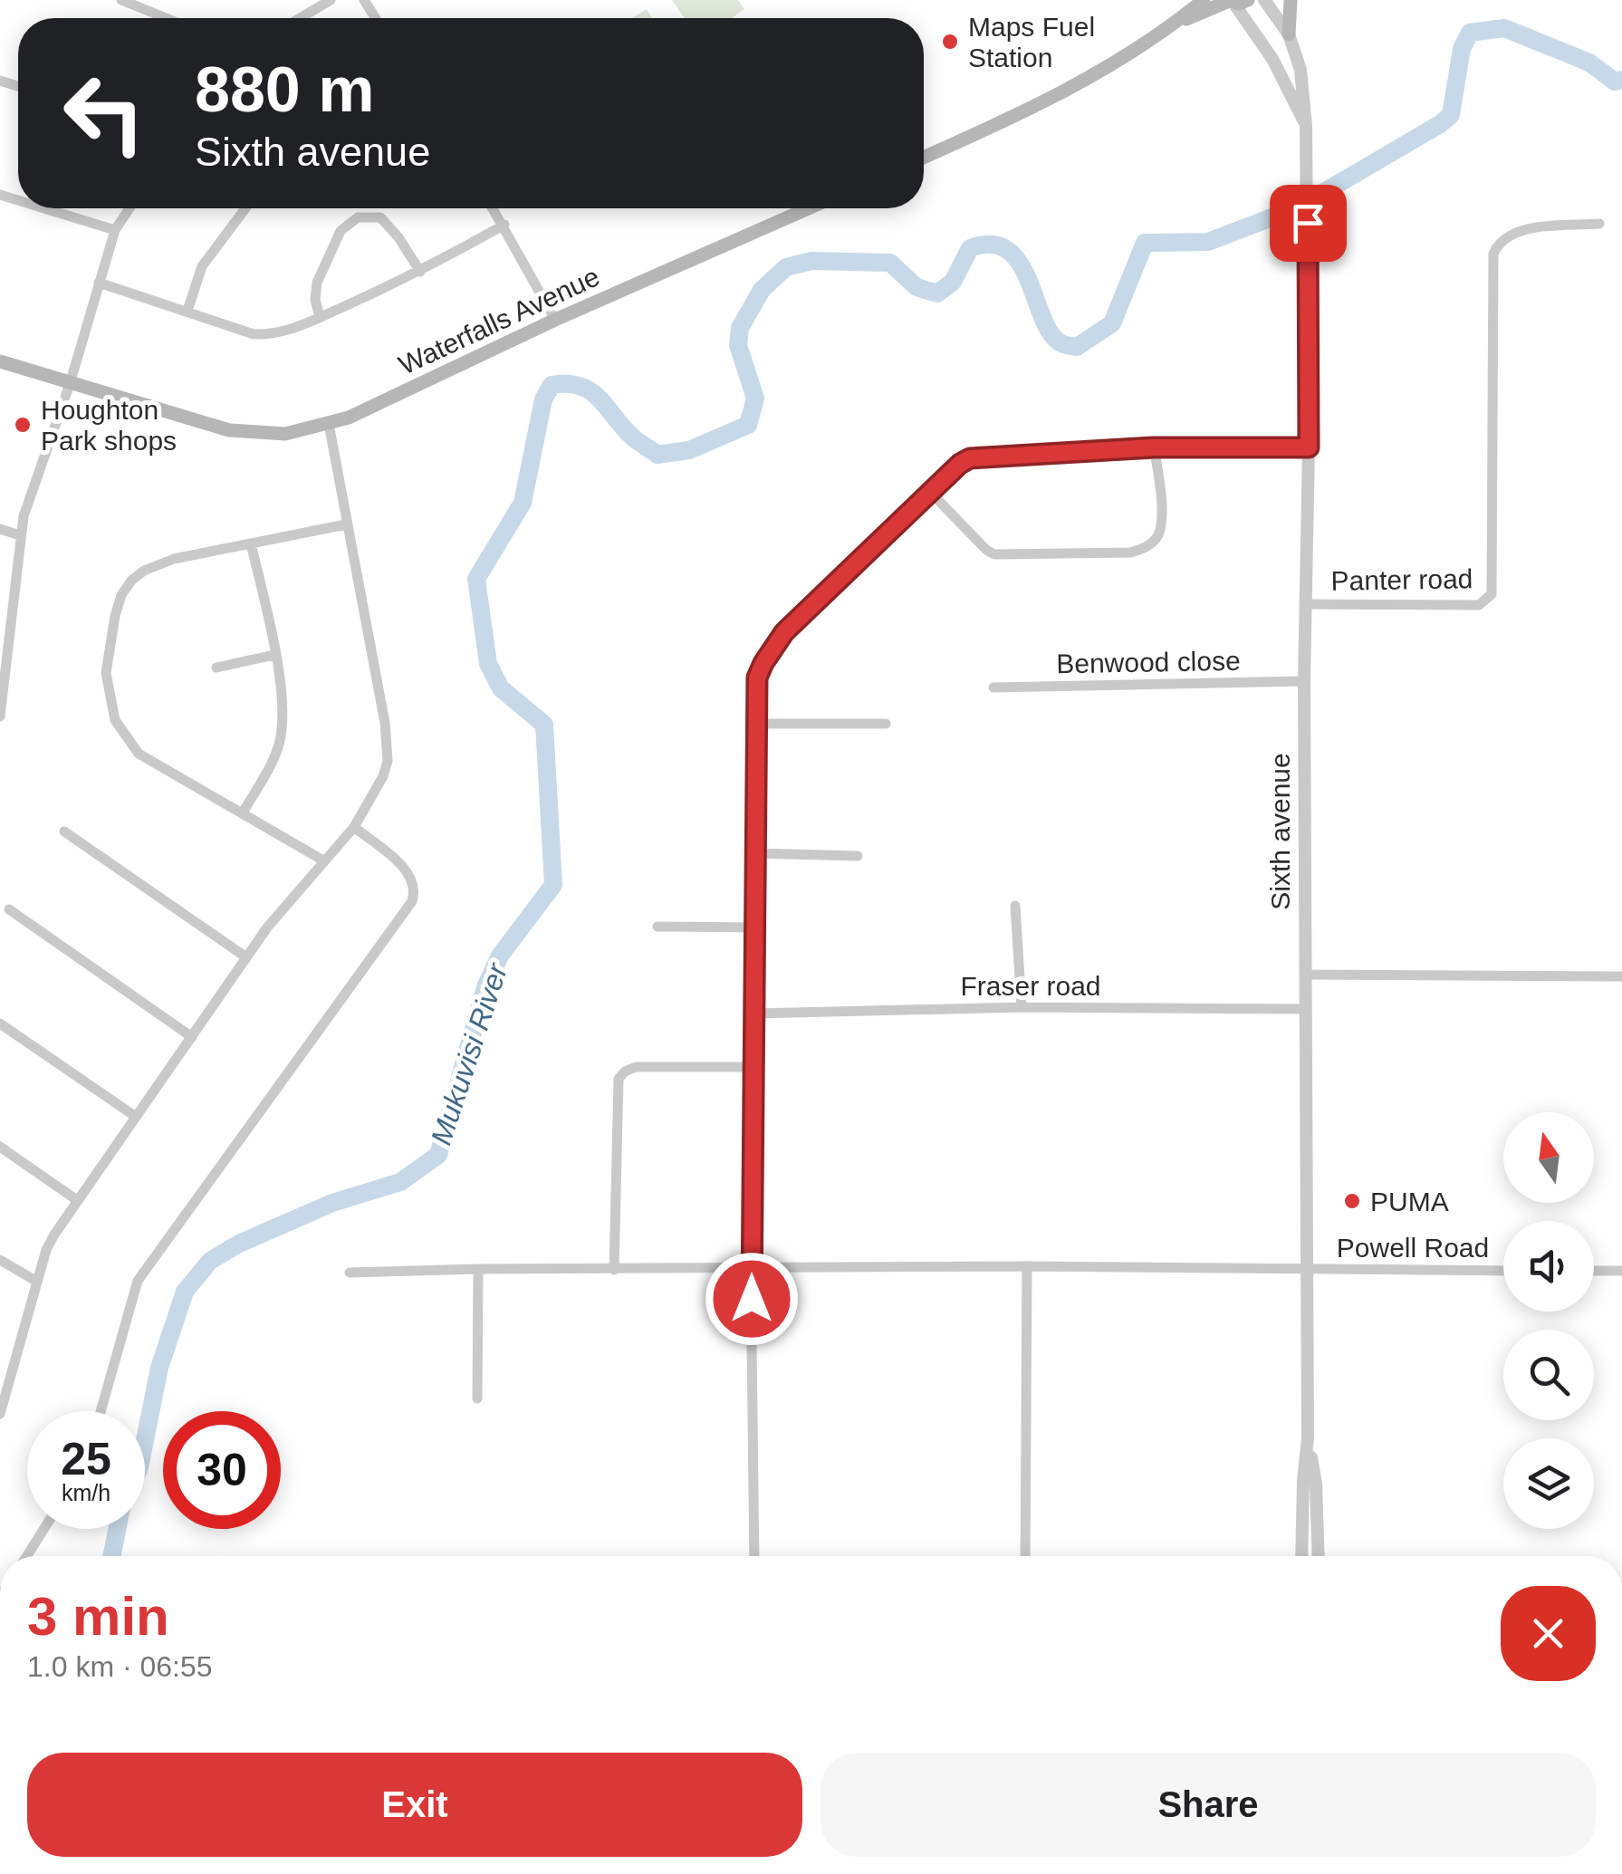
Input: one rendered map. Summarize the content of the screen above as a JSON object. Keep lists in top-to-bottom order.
{
  "streets": {
    "main road": ["Waterfalls Avenue"],
    "street": [
      "Panter road",
      "Benwood close",
      "Sixth avenue",
      "Fraser road",
      "Powell Road"
    ]
  },
  "crossings": [
    ["Panter road", "Sixth avenue"],
    ["Benwood close", "Sixth avenue"],
    ["Sixth avenue", "Fraser road"],
    ["Sixth avenue", "Powell Road"]
  ],
  "water": ["Mukuvisi River"],
  "places": ["Maps Fuel Station", "Houghton Park shops", "PUMA"],
  "north": "top",
  "page": {
    "turn": ["880 m", "Sixth avenue"],
    "speed": "25 km/h",
    "limit": "30",
    "heading": ["3 min", "1.0 km · 06:55"],
    "buttons": ["Exit", "Share"]
  }
}
